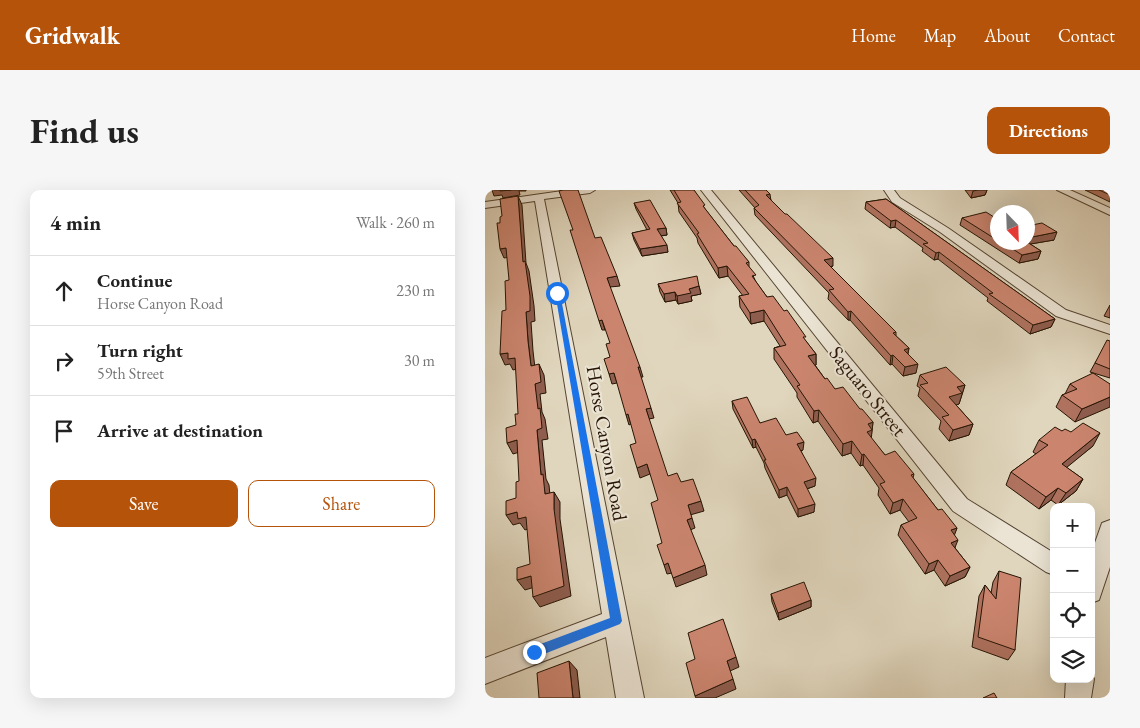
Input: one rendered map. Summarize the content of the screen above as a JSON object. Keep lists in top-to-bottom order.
{
  "streets": {
    "street": ["Saguaro Street", "Horse Canyon Road"]
  },
  "north": "bottom right",
  "page": {
    "header": "Gridwalk",
    "nav": [
      "Home",
      "Map",
      "About",
      "Contact"
    ],
    "buttons": [
      "Directions",
      ["Save", "Share"]
    ],
    "title": "Find us",
    "heading": ["4 min", "Walk · 260 m"],
    "list": [
      ["Continue", "Horse Canyon Road", "230 m"],
      ["Turn right", "59th Street", "30 m"],
      "Arrive at destination"
    ],
    "map_buttons": ["+", "−"]
  }
}
